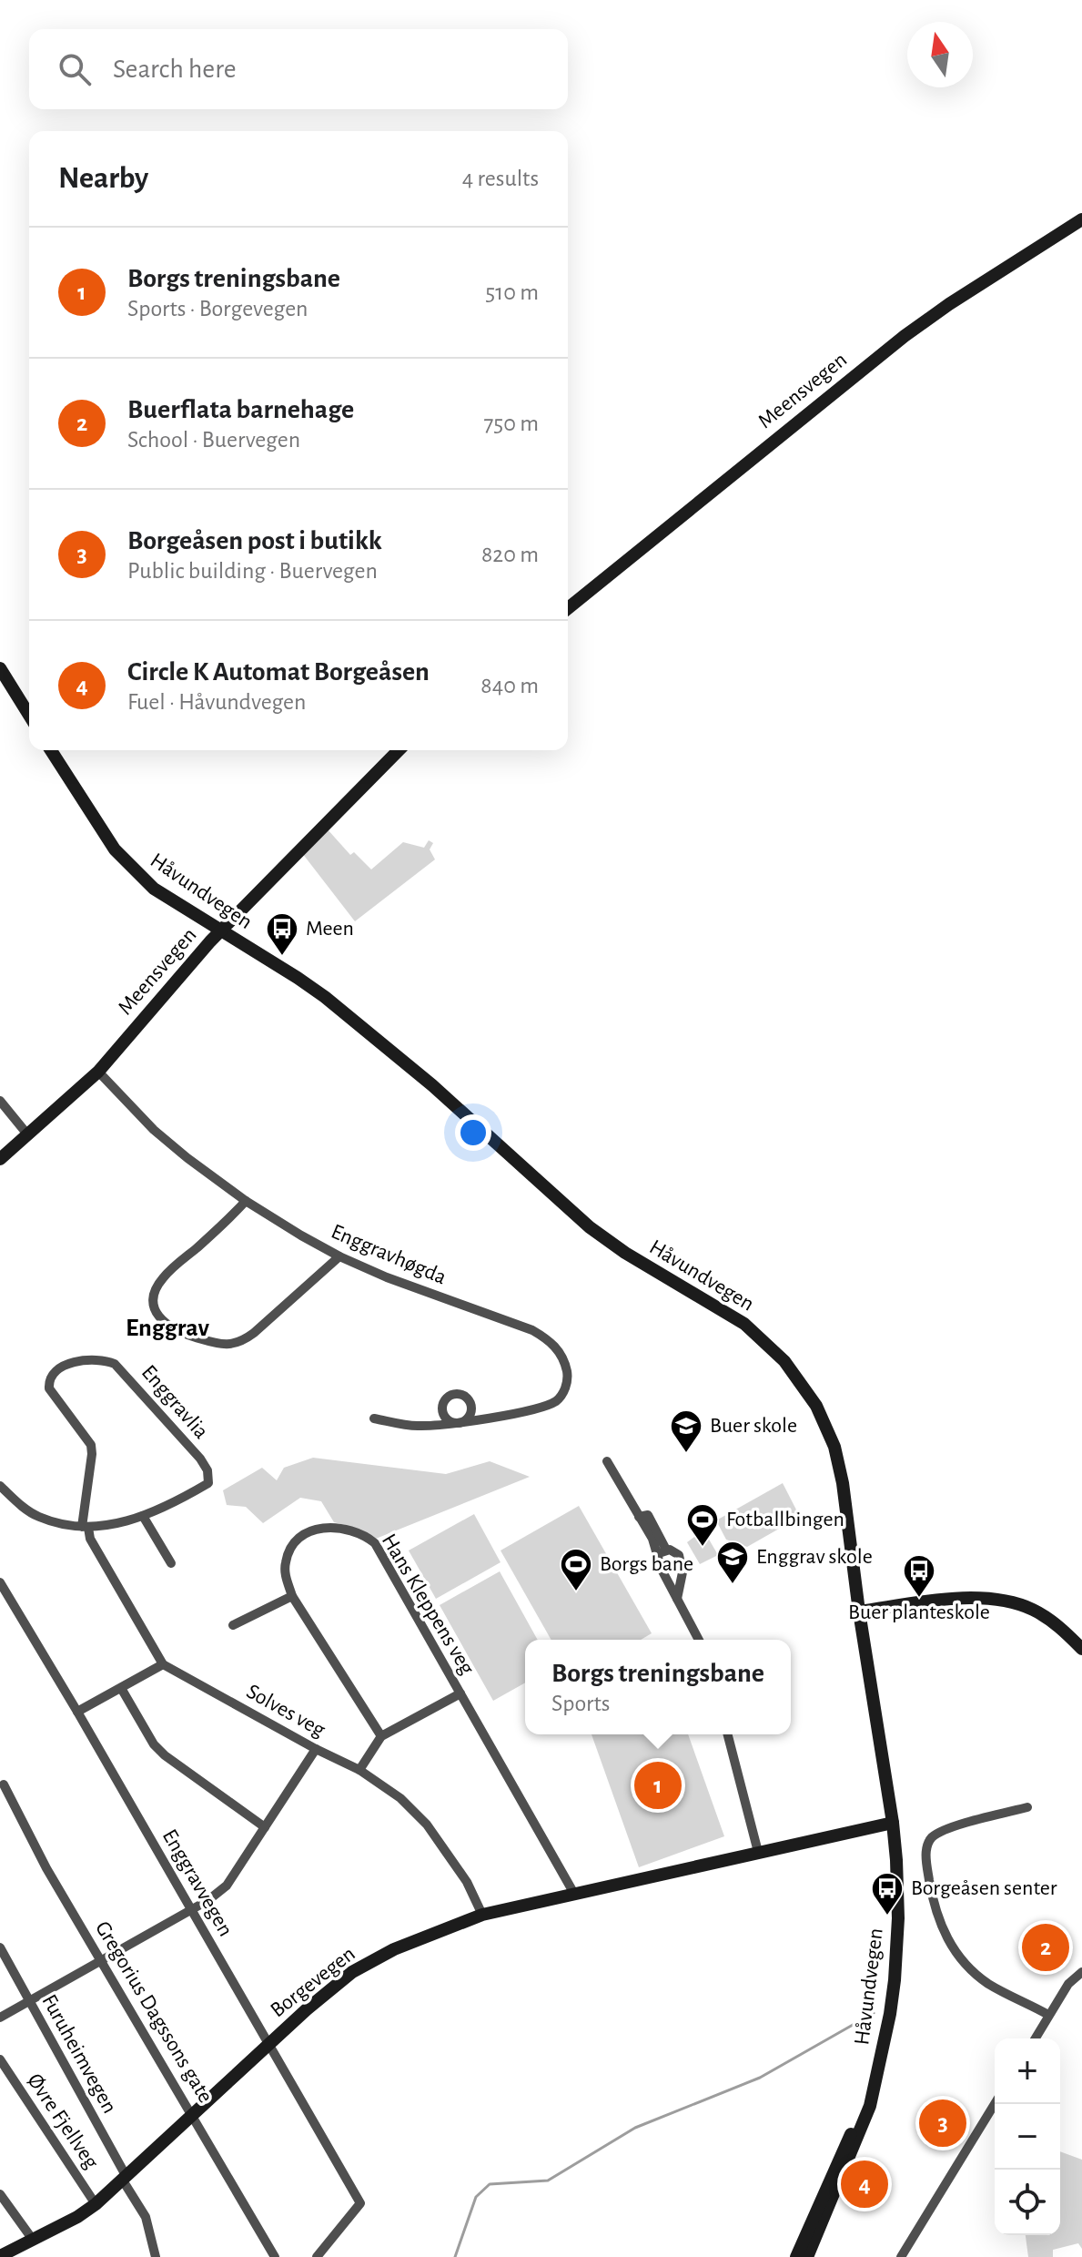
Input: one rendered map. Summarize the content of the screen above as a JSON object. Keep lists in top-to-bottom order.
{
  "streets": {
    "main road": ["Meensvegen", "Håvundvegen", "Borgevegen"],
    "street": [
      "Enggravhøgda",
      "Enggravlia",
      "Hans Kleppens veg",
      "Solves veg",
      "Enggravvegen",
      "Gregorius Dagssons gate",
      "Furuheimvegen",
      "Øvre Fjellveg"
    ]
  },
  "crossings": [
    ["Meensvegen", "Håvundvegen"],
    ["Meensvegen", "Enggravhøgda"],
    ["Håvundvegen", "Borgevegen"],
    ["Hans Kleppens veg", "Solves veg"],
    ["Hans Kleppens veg", "Borgevegen"],
    ["Solves veg", "Borgevegen"],
    ["Enggravvegen", "Borgevegen"],
    ["Borgevegen", "Gregorius Dagssons gate"],
    ["Borgevegen", "Furuheimvegen"],
    ["Borgevegen", "Øvre Fjellveg"]
  ],
  "districts": ["Enggrav"],
  "places": {
    "bus stop": ["Meen", "Buer planteskole", "Borgeåsen senter"],
    "school or university": ["Buer skole", "Enggrav skole"],
    "sports": ["Fotballbingen", "Borgs bane"]
  },
  "north": "top",
  "page": {
    "search": "Search here",
    "heading": ["Nearby", "4 results"],
    "list": [
      {
        "mark": "1",
        "name": "Borgs treningsbane",
        "note": "Sports · Borgevegen",
        "value": "510 m"
      },
      {
        "mark": "2",
        "name": "Buerflata barnehage",
        "note": "School · Buervegen",
        "value": "750 m"
      },
      {
        "mark": "3",
        "name": "Borgeåsen post i butikk",
        "note": "Public building · Buervegen",
        "value": "820 m"
      },
      {
        "mark": "4",
        "name": "Circle K Automat Borgeåsen",
        "note": "Fuel · Håvundvegen",
        "value": "840 m"
      }
    ],
    "popup": ["Borgs treningsbane", "Sports"],
    "pins": [
      "1",
      "2",
      "3",
      "4"
    ],
    "map_buttons": ["+", "−"]
  }
}
